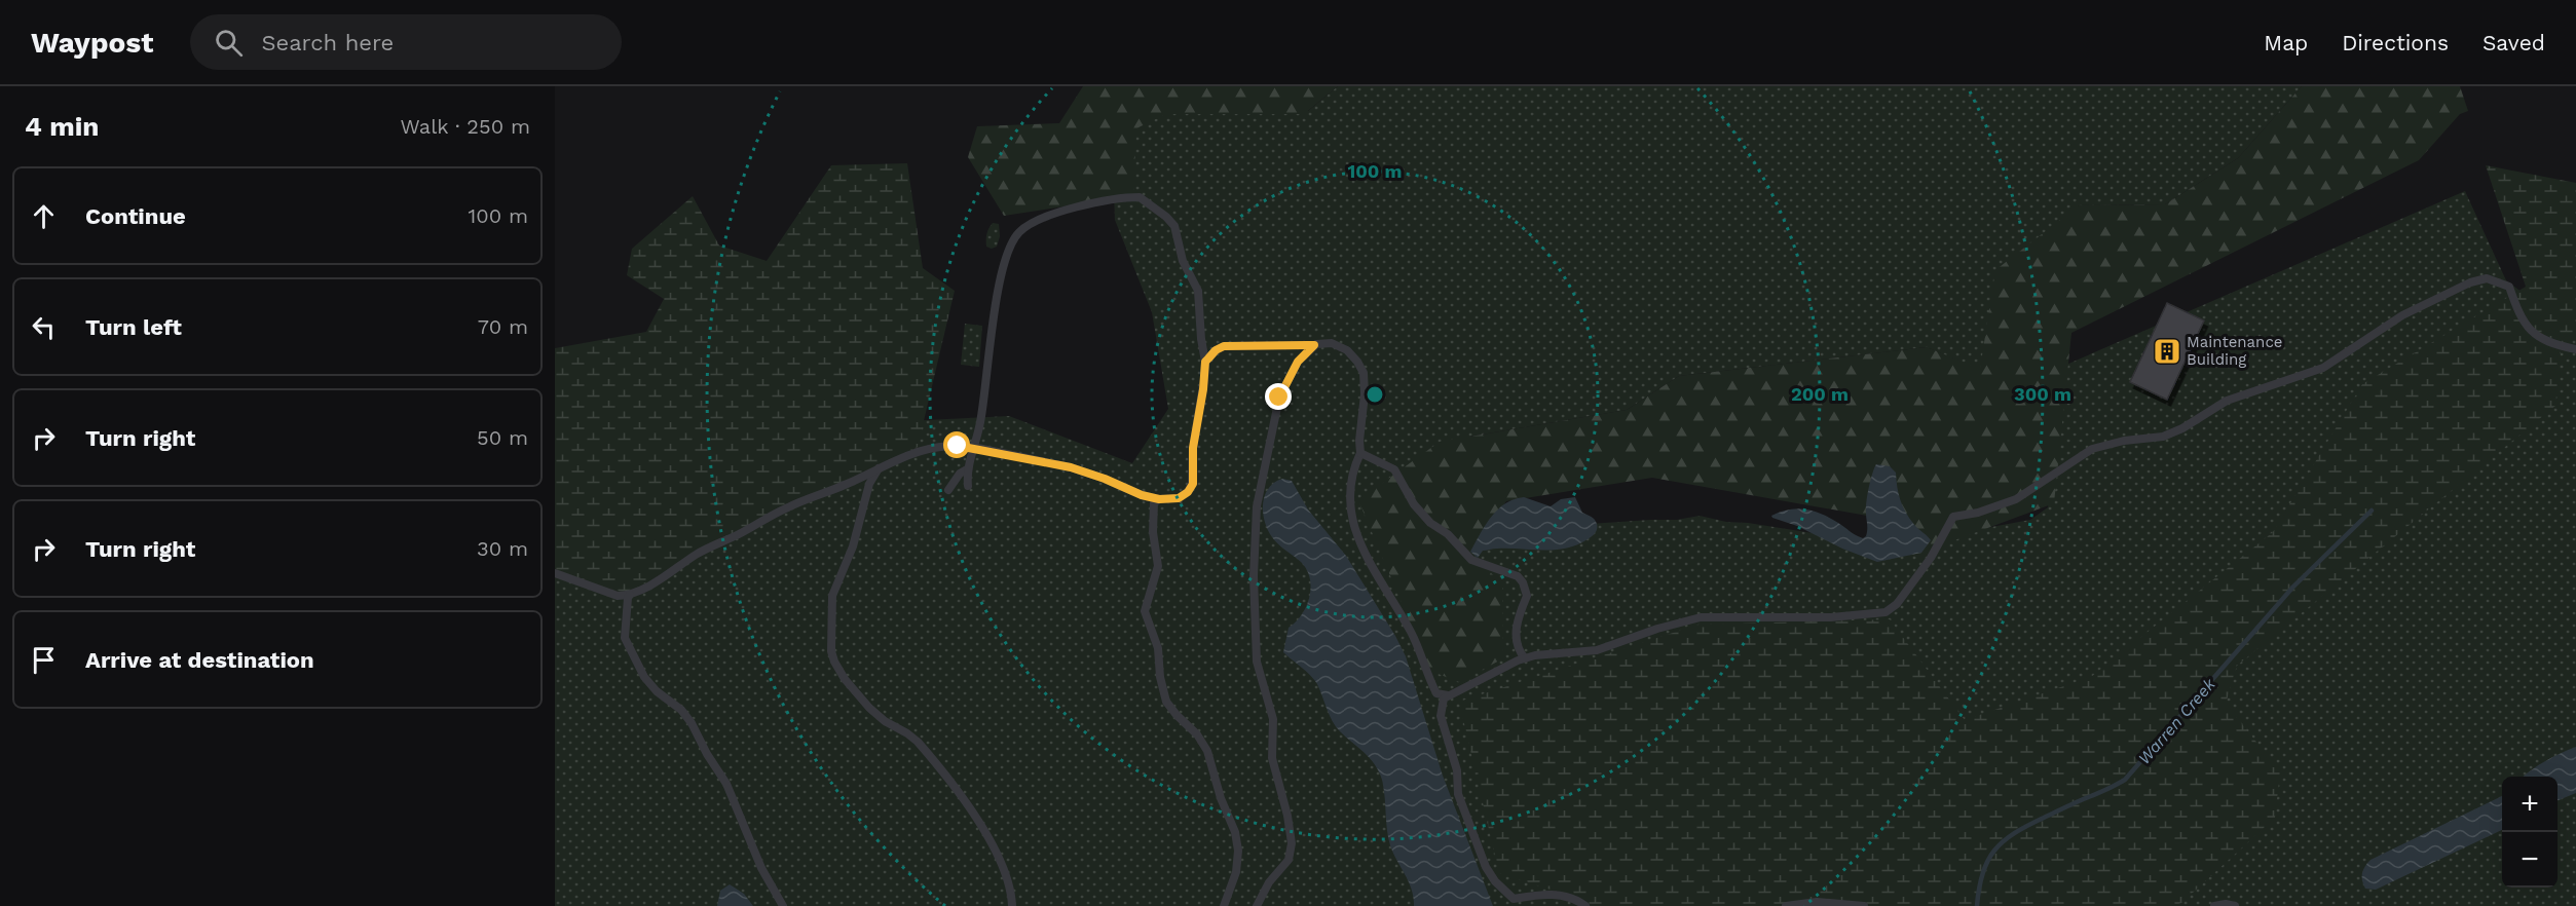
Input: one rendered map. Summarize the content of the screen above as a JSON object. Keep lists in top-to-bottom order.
{
  "water": ["Warren Creek"],
  "places": {
    "building": ["Maintenance Building"]
  },
  "page": {
    "header": "Waypost",
    "search": "Search here",
    "nav": ["Map", "Directions", "Saved"],
    "heading": ["4 min", "Walk · 250 m"],
    "list": [
      ["Continue", "100 m"],
      ["Turn left", "70 m"],
      ["Turn right", "50 m"],
      ["Turn right", "30 m"],
      "Arrive at destination"
    ],
    "map_buttons": ["+", "−"]
  },
  "rings": ["100 m", "200 m", "300 m"]
}
